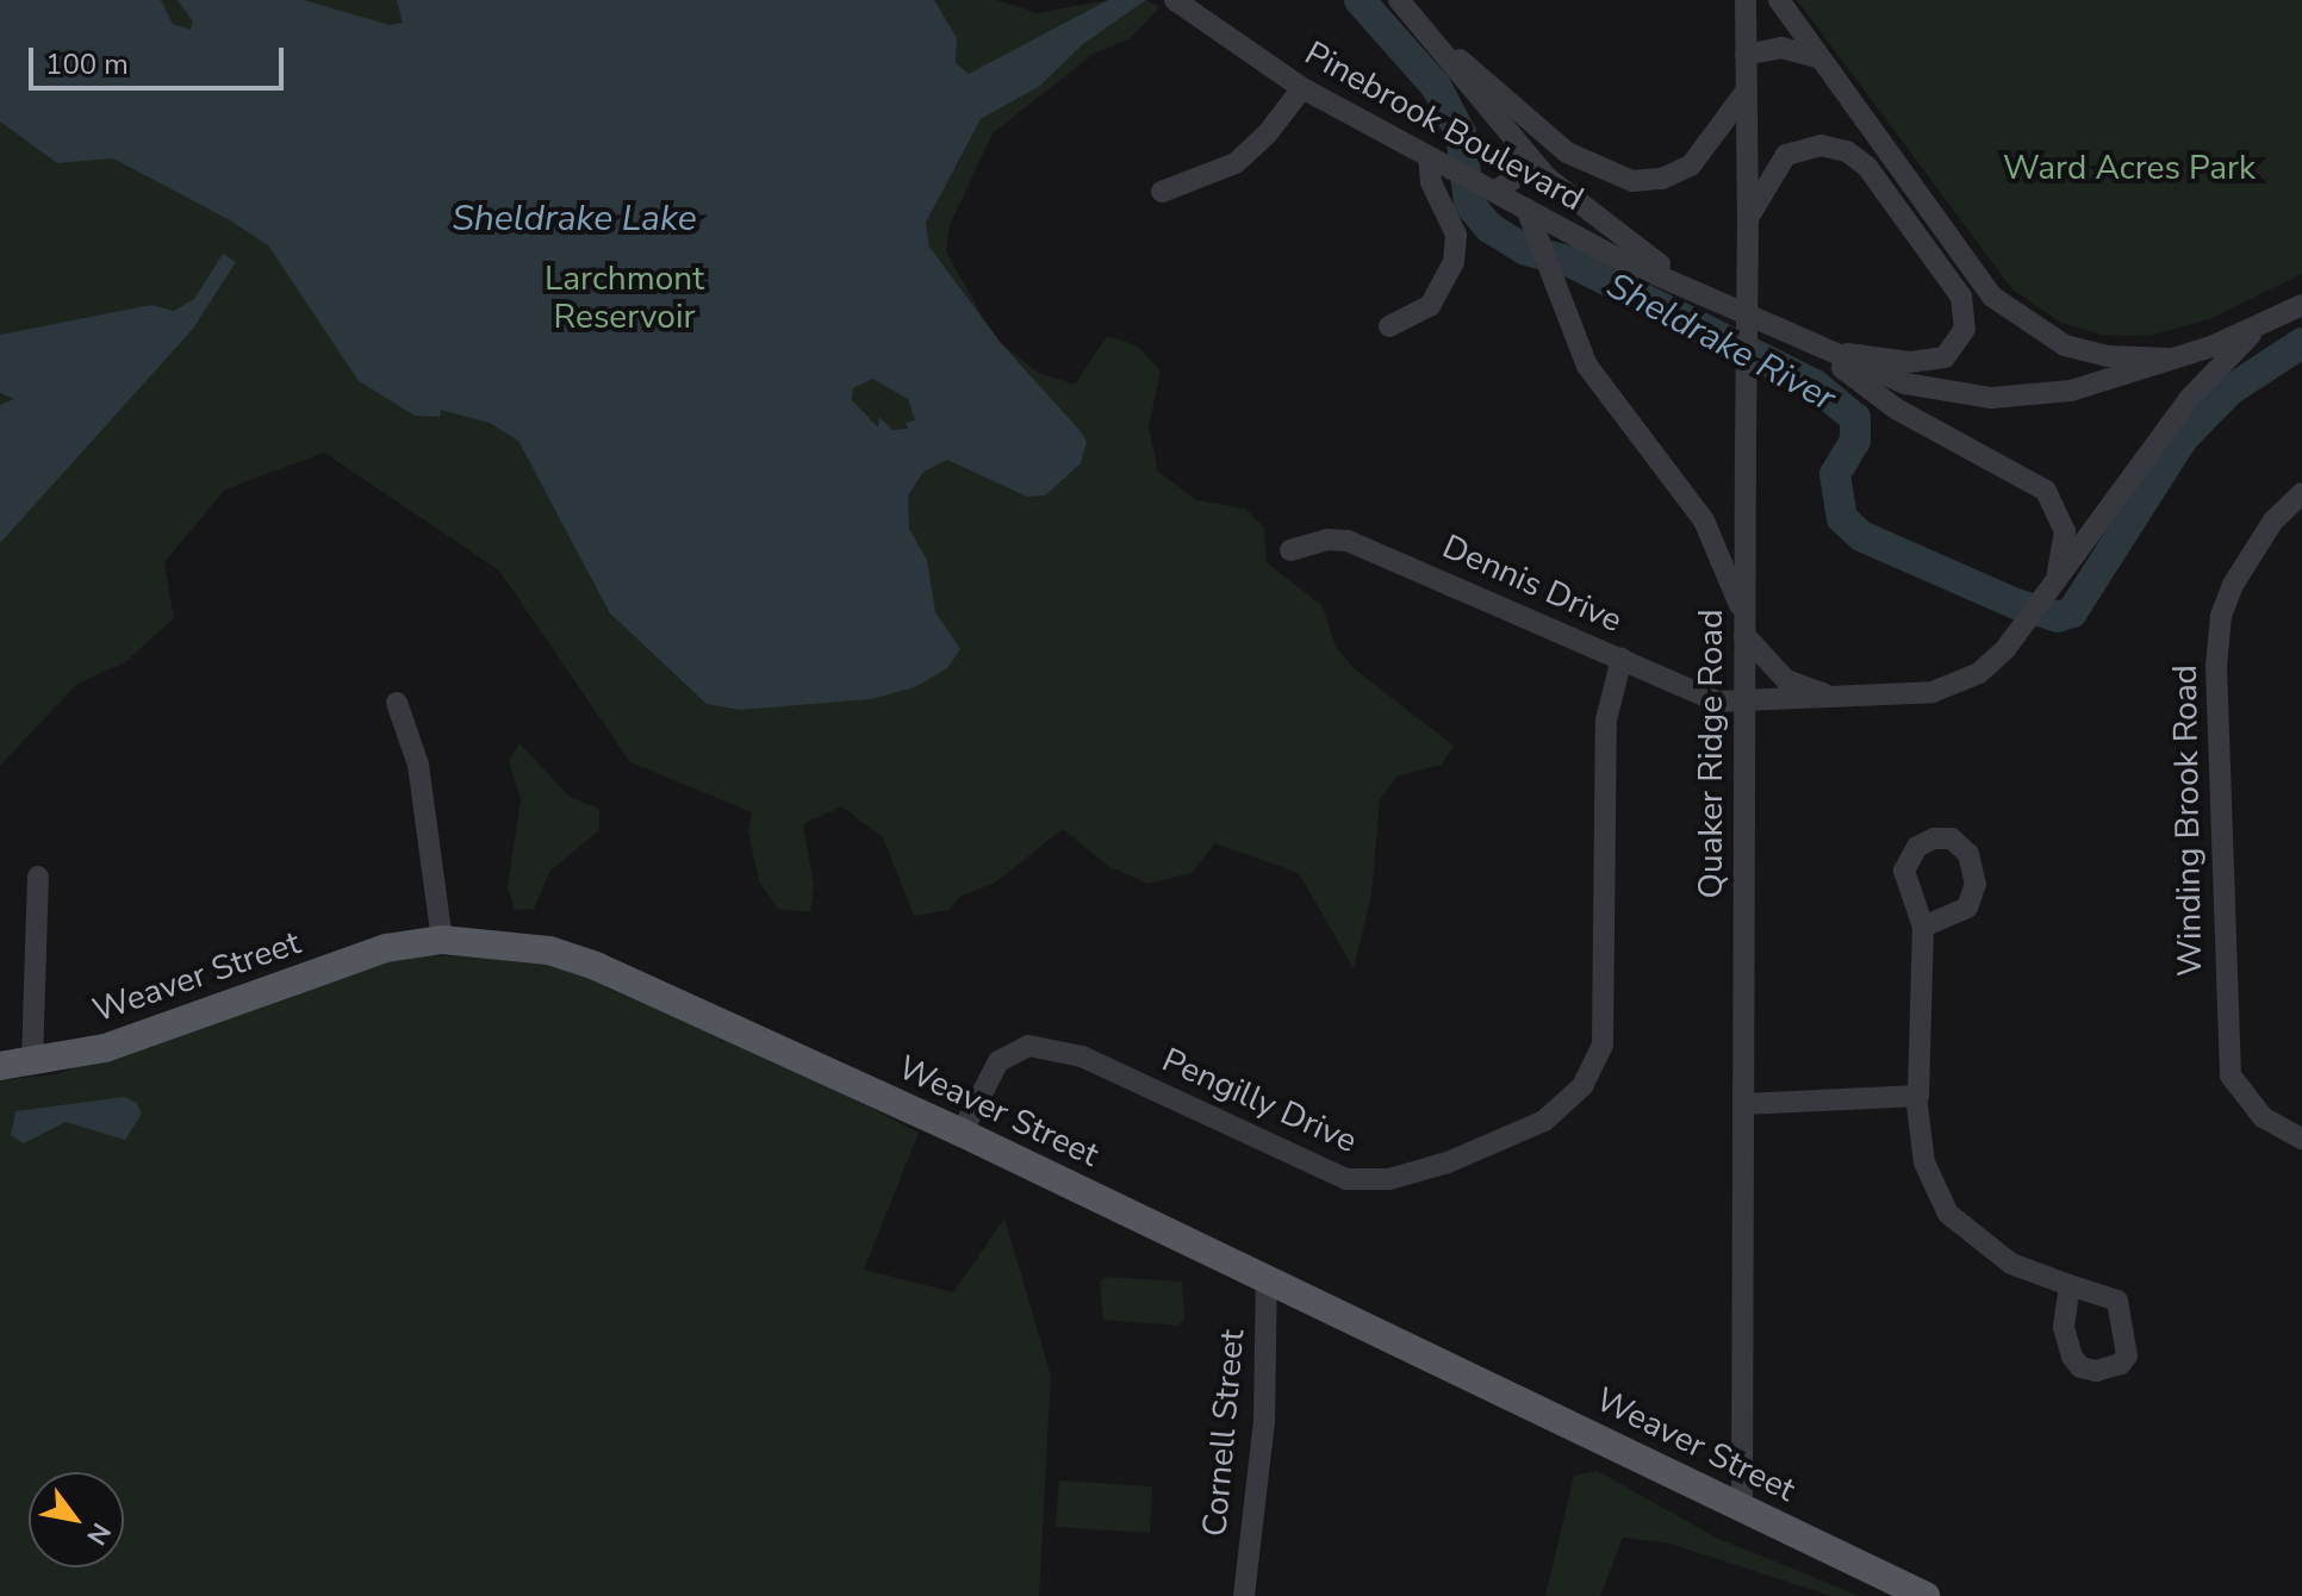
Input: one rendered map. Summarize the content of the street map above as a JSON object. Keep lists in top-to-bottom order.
{
  "streets": {
    "main road": ["Weaver Street"],
    "street": [
      "Pinebrook Boulevard",
      "Dennis Drive",
      "Quaker Ridge Road",
      "Winding Brook Road",
      "Pengilly Drive",
      "Cornell Street"
    ]
  },
  "crossings": [
    ["Pinebrook Boulevard", "Dennis Drive"],
    ["Dennis Drive", "Quaker Ridge Road"],
    ["Dennis Drive", "Pengilly Drive"],
    ["Quaker Ridge Road", "Weaver Street"],
    ["Weaver Street", "Pengilly Drive"],
    ["Weaver Street", "Cornell Street"]
  ],
  "water": ["Sheldrake Lake", "Sheldrake River"],
  "parks": ["Ward Acres Park", "Larchmont Reservoir"],
  "scale_bar": "100 m",
  "north": "bottom right"
}
